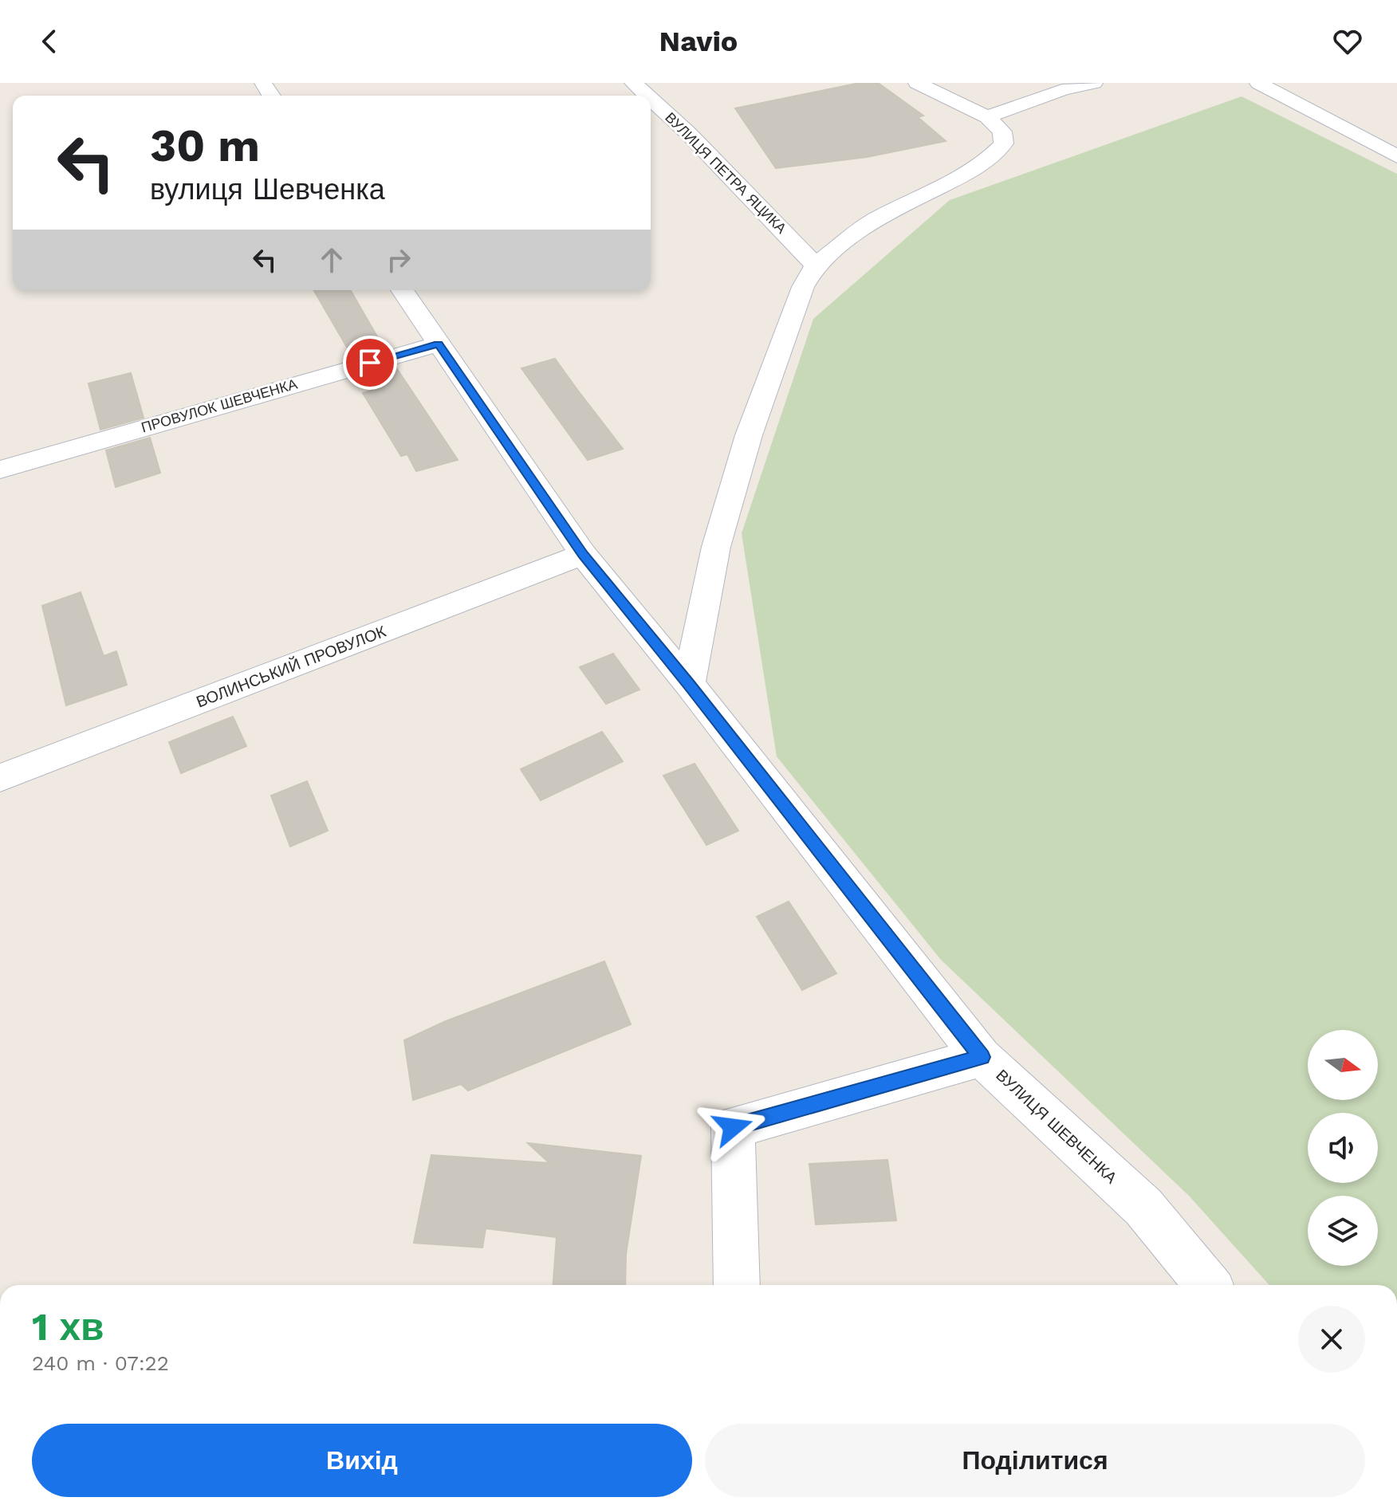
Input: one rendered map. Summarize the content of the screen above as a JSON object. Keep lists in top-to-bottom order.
{
  "streets": {
    "street": [
      "ВУЛИЦЯ ПЕТРА ЯЦИКА",
      "ПРОВУЛОК ШЕВЧЕНКА",
      "ВОЛИНСЬКИЙ ПРОВУЛОК",
      "ВУЛИЦЯ ШЕВЧЕНКА"
    ]
  },
  "crossings": [
    ["ПРОВУЛОК ШЕВЧЕНКА", "ВУЛИЦЯ ШЕВЧЕНКА"],
    ["ВОЛИНСЬКИЙ ПРОВУЛОК", "ВУЛИЦЯ ШЕВЧЕНКА"]
  ],
  "north": "right",
  "page": {
    "header": "Navio",
    "turn": ["30 m", "вулиця Шевченка"],
    "heading": ["1 хв", "240 m · 07:22"],
    "buttons": ["Вихід", "Поділитися"]
  }
}
